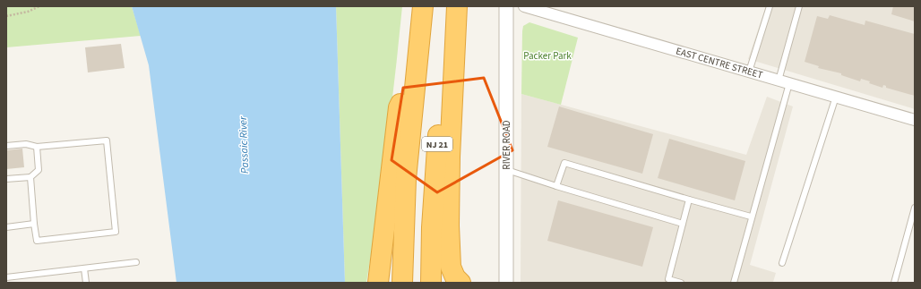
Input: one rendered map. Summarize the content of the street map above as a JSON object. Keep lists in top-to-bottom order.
{
  "streets": {
    "highway": ["NJ 21"],
    "street": ["EAST CENTRE STREET", "RIVER ROAD"]
  },
  "water": ["Passaic River"],
  "parks": ["Packer Park"]
}
